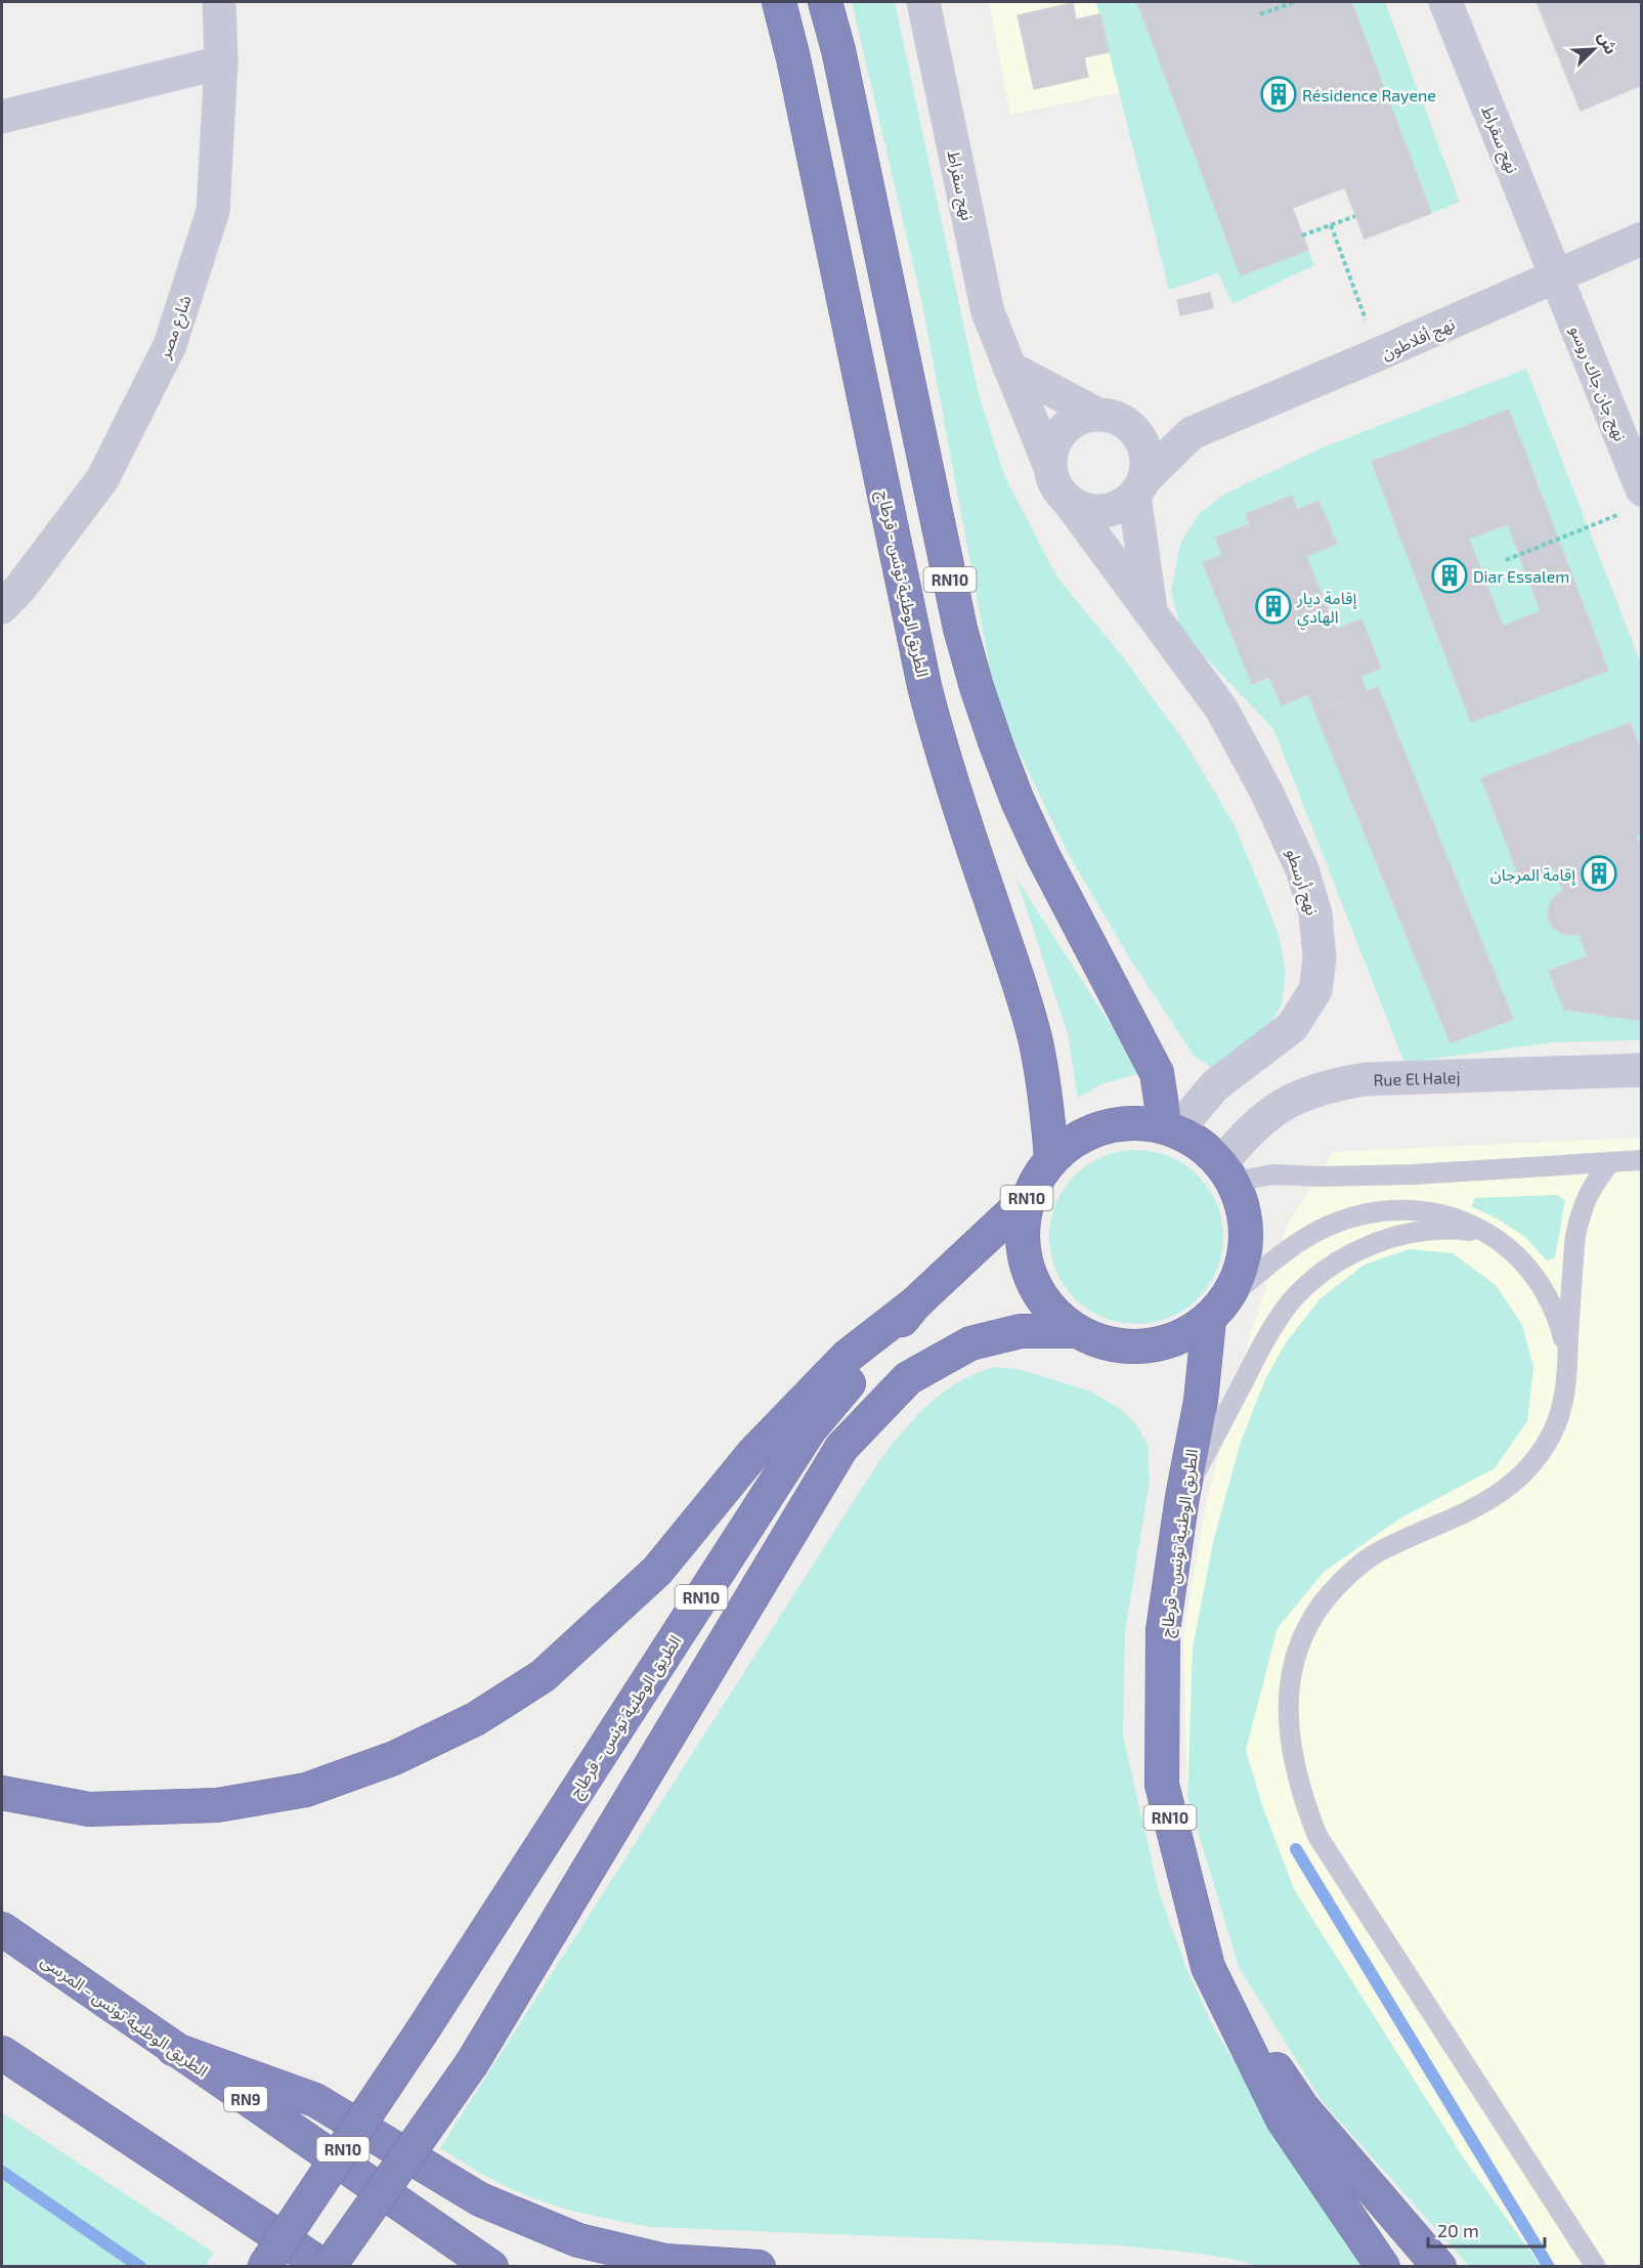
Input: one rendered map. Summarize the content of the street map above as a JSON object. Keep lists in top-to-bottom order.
{
  "streets": {
    "highway": [
      "RN10",
      "الطريق الوطنية تونس - قرطاج",
      "الطريق الوطنية تونس - المرسى",
      "RN9"
    ],
    "street": [
      "نهج سقراط",
      "شارع مصر",
      "نهج أفلاطون",
      "نهج جان جاك روسو",
      "نهج أرسطو",
      "Rue El Halej"
    ]
  },
  "crossings": [
    ["نهج سقراط", "نهج أفلاطون"],
    ["نهج سقراط", "نهج جان جاك روسو"],
    ["نهج سقراط", "نهج أرسطو"],
    ["نهج أفلاطون", "نهج جان جاك روسو"],
    ["نهج أفلاطون", "نهج أرسطو"],
    ["RN10", "الطريق الوطنية تونس - قرطاج"],
    ["RN10", "نهج أرسطو"],
    ["الطريق الوطنية تونس - قرطاج", "نهج أرسطو"],
    ["الطريق الوطنية تونس - قرطاج", "Rue El Halej"]
  ],
  "places": {
    "building": [
      "Résidence Rayene",
      "Diar Essalem",
      "إقامة ديار الهادي",
      "إقامة المرجان"
    ]
  },
  "scale_bar": "20 m",
  "north": "top right"
}
